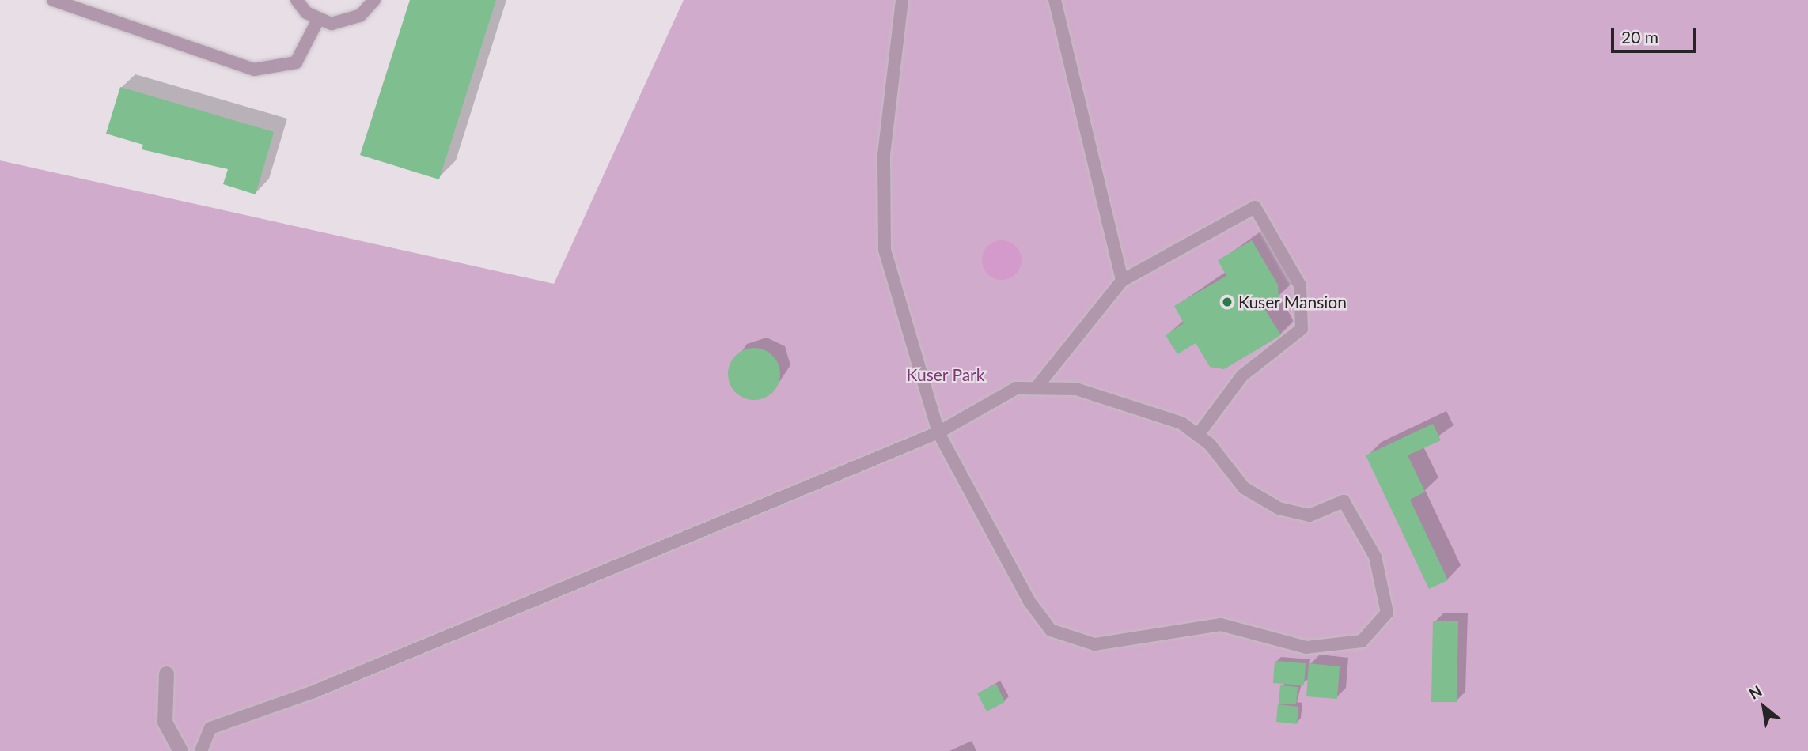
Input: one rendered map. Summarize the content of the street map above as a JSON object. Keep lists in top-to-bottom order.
{
  "parks": ["Kuser Park"],
  "places": ["Kuser Mansion"],
  "scale_bar": "20 m",
  "north": "top left"
}
